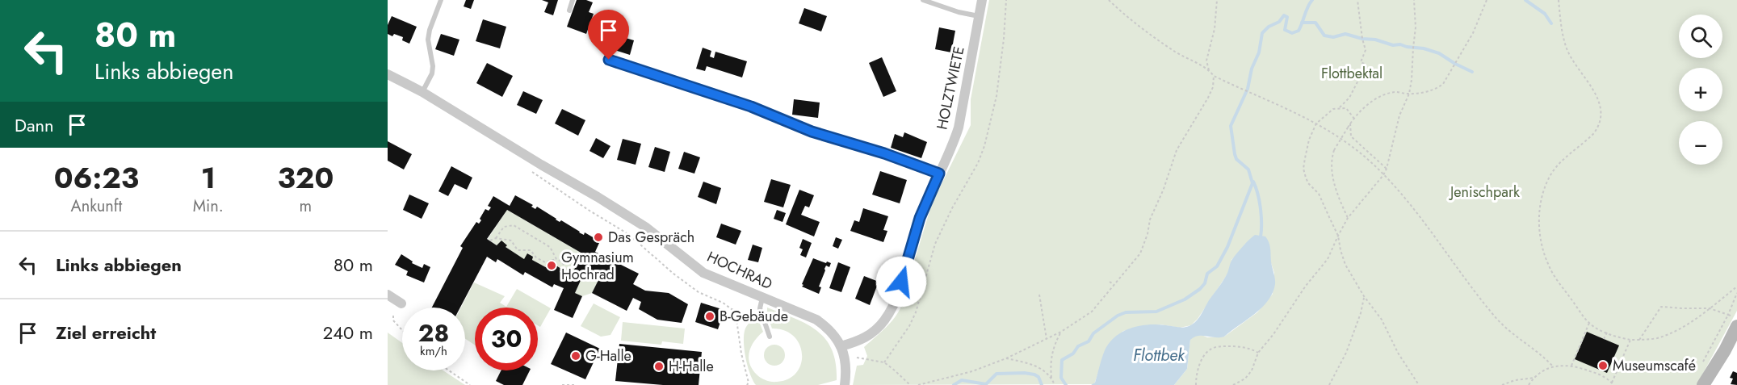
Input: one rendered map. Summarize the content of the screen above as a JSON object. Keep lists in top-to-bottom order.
{
  "streets": {
    "street": ["HOLZTWIETE", "HOCHRAD"]
  },
  "crossings": [
    ["HOLZTWIETE", "HOCHRAD"]
  ],
  "water": ["Flottbek"],
  "parks": ["Flottbektal", "Jenischpark"],
  "places": [
    "Das Gespräch",
    "Gymnasium Hochrad",
    "B-Gebäude",
    "G-Halle",
    "Museumscafé",
    "H-Halle"
  ],
  "page": {
    "turn": ["80 m", "Links abbiegen"],
    "map_buttons": ["+", "−"],
    "then": "Dann",
    "eta": [
      "06:23",
      "Ankunft",
      "1",
      "Min.",
      "320",
      "m"
    ],
    "list": [
      {
        "name": "Links abbiegen",
        "value": "80 m"
      },
      {
        "name": "Ziel erreicht",
        "value": "240 m"
      }
    ],
    "speed": "28 km/h",
    "limit": "30"
  }
}
